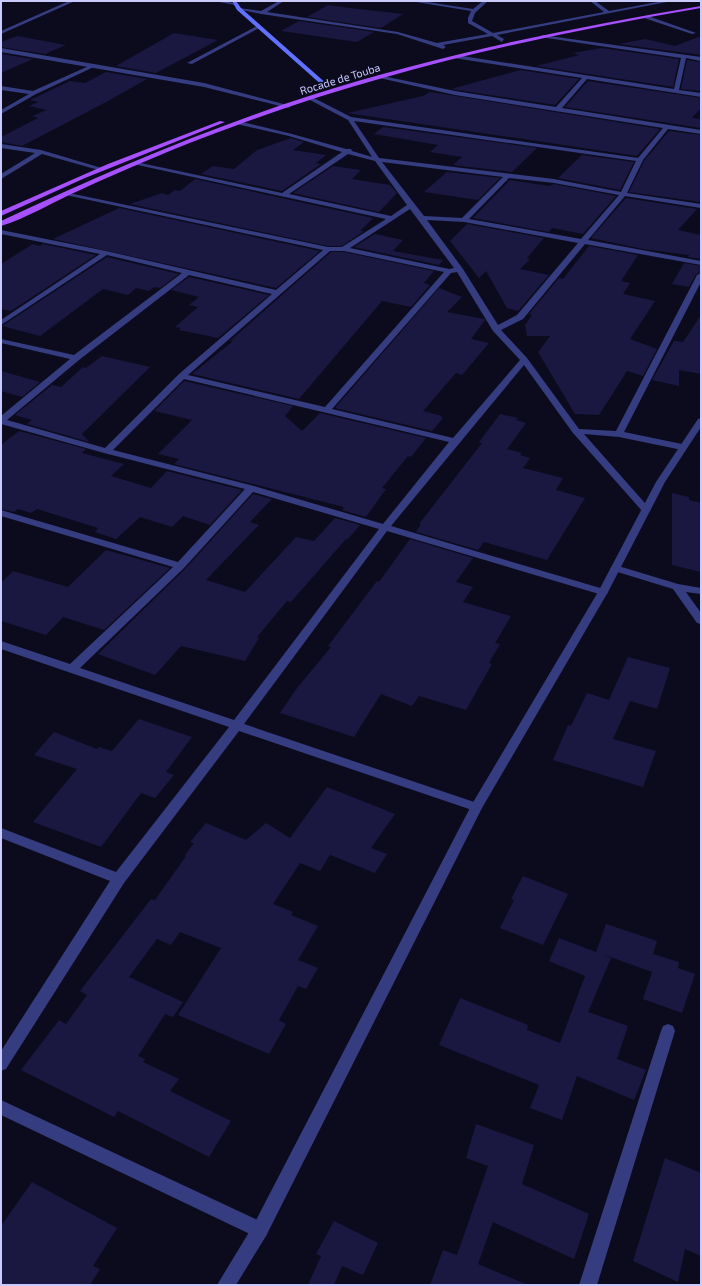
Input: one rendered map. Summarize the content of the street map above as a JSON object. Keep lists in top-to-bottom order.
{
  "streets": {
    "main road": ["Rocade de Touba"]
  }
}
